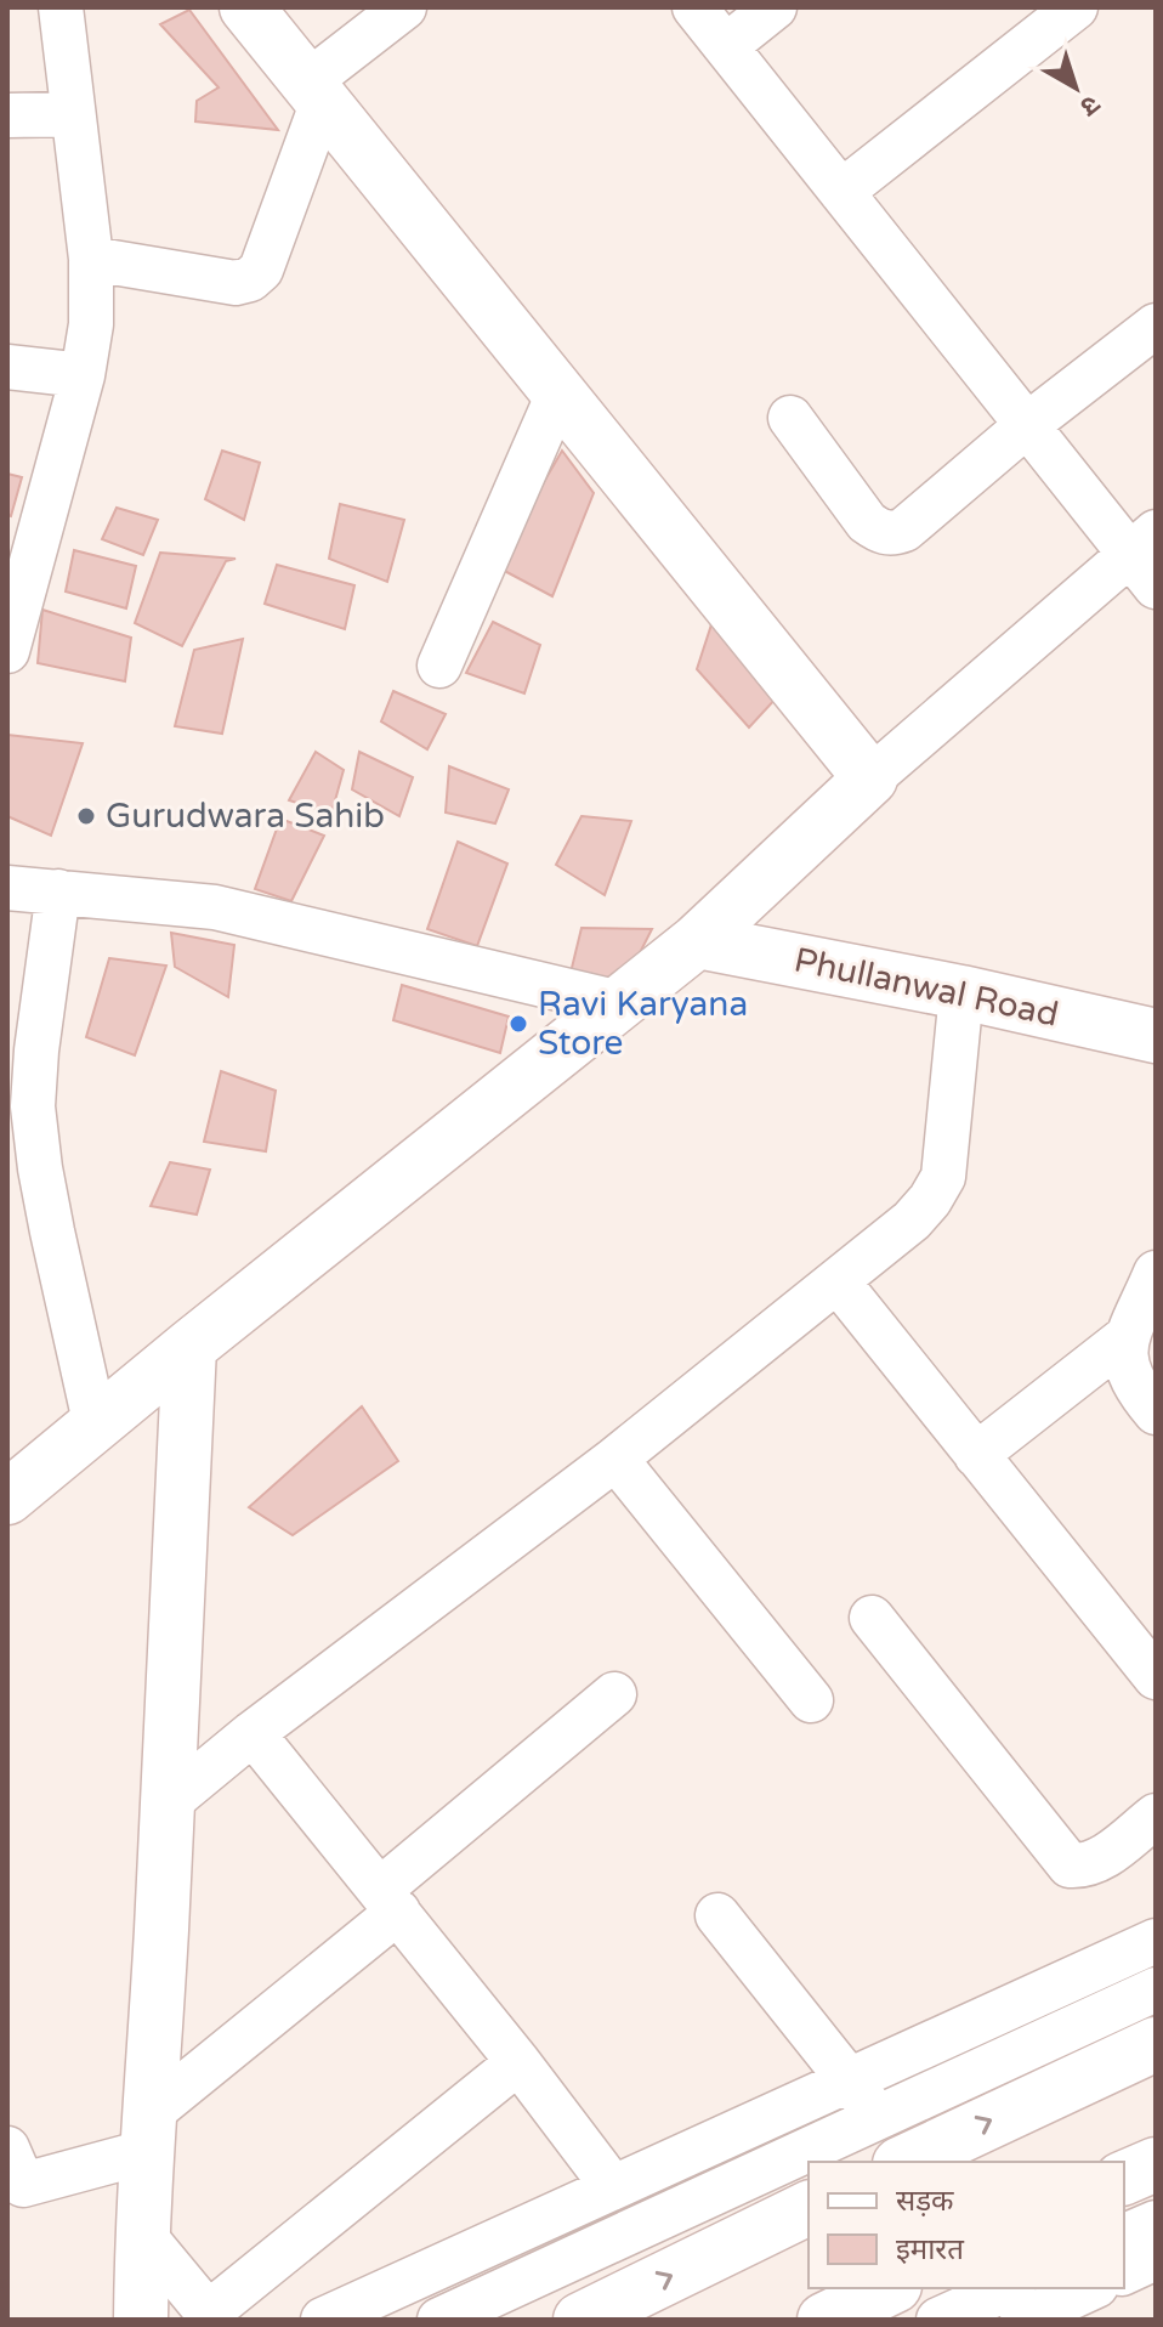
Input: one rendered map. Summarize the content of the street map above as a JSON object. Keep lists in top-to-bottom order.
{
  "streets": {
    "street": ["Phullanwal Road"]
  },
  "places": ["Gurudwara Sahib", "Ravi Karyana Store"],
  "legend": ["सड़क", "इमारत"],
  "north": "bottom right"
}
